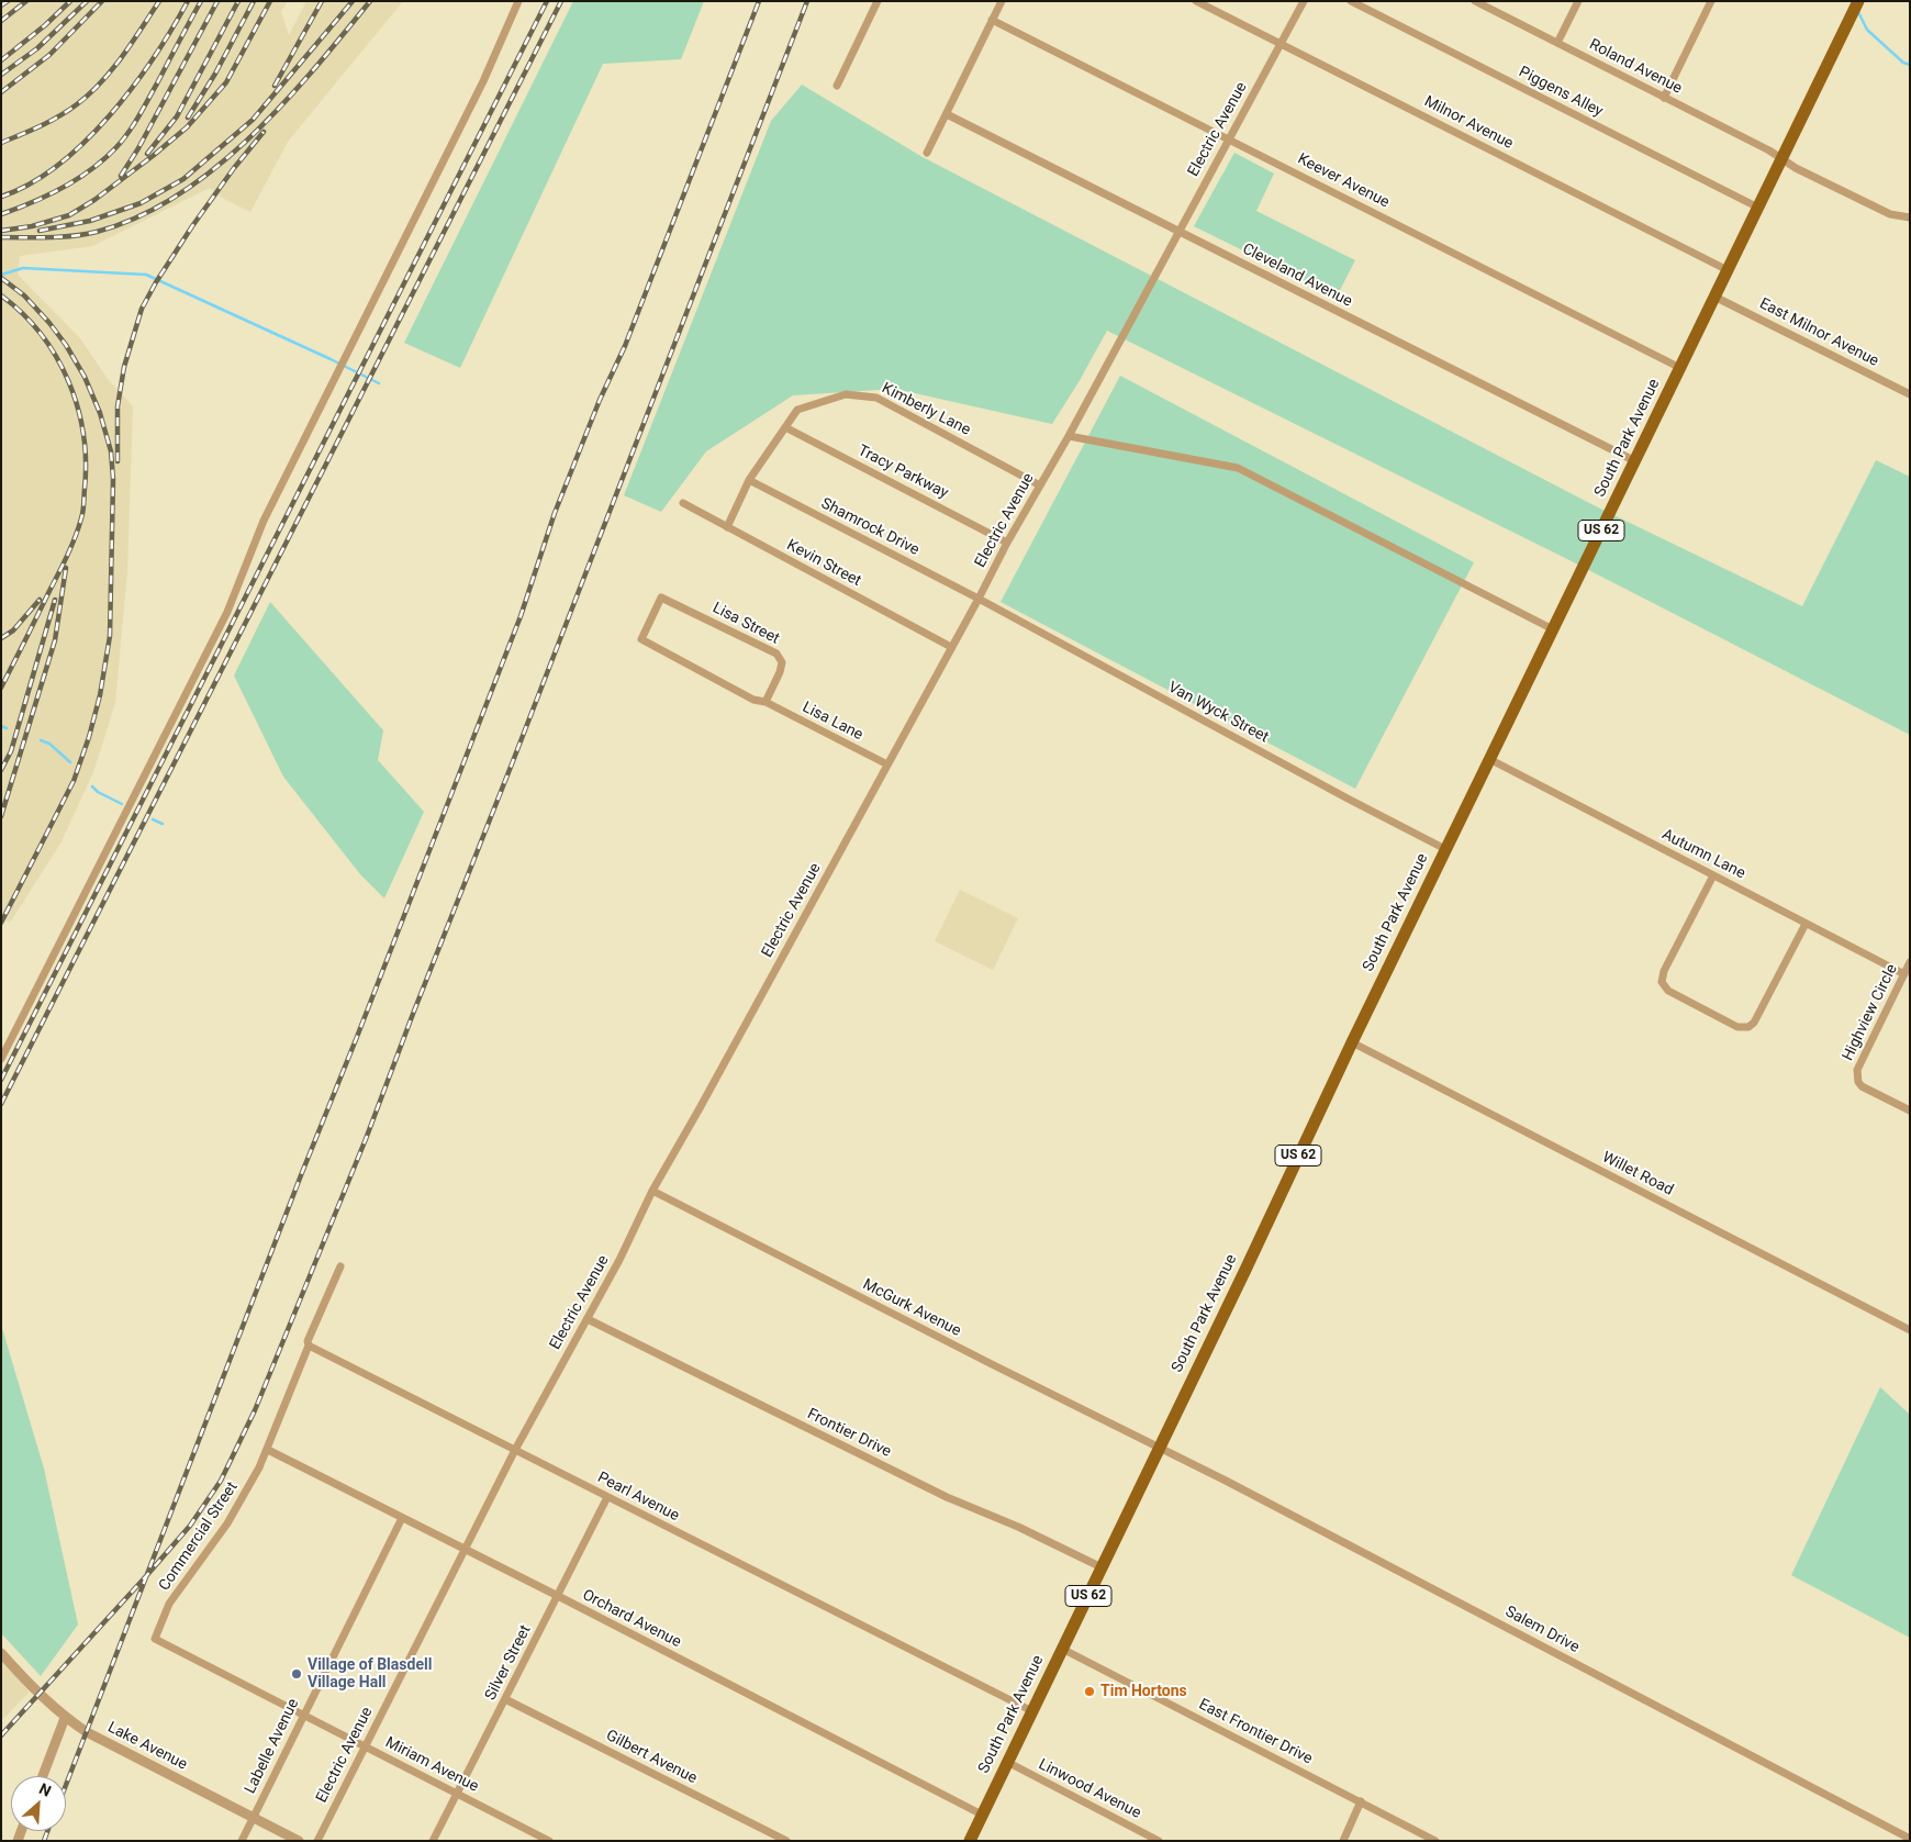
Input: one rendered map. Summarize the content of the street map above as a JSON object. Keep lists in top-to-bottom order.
{
  "streets": {
    "main road": ["South Park Avenue", "US 62"],
    "street": [
      "Roland Avenue",
      "Piggens Alley",
      "Milnor Avenue",
      "Electric Avenue",
      "Keever Avenue",
      "Cleveland Avenue",
      "East Milnor Avenue",
      "Kimberly Lane",
      "Tracy Parkway",
      "Shamrock Drive",
      "Kevin Street",
      "Lisa Street",
      "Van Wyck Street",
      "Lisa Lane",
      "Autumn Lane",
      "Highview Circle",
      "Willet Road",
      "McGurk Avenue",
      "Frontier Drive",
      "Pearl Avenue",
      "Commercial Street",
      "Orchard Avenue",
      "Salem Drive",
      "Silver Street",
      "East Frontier Drive",
      "Lake Avenue",
      "Labelle Avenue",
      "Gilbert Avenue",
      "Miriam Avenue",
      "Linwood Avenue"
    ]
  },
  "crossings": [
    ["Roland Avenue", "South Park Avenue"],
    ["Piggens Alley", "South Park Avenue"],
    ["Milnor Avenue", "Electric Avenue"],
    ["Milnor Avenue", "South Park Avenue"],
    ["Electric Avenue", "Keever Avenue"],
    ["Electric Avenue", "Cleveland Avenue"],
    ["Electric Avenue", "Kimberly Lane"],
    ["Electric Avenue", "Tracy Parkway"],
    ["Electric Avenue", "Shamrock Drive"],
    ["Electric Avenue", "Kevin Street"],
    ["Electric Avenue", "Van Wyck Street"],
    ["Electric Avenue", "Lisa Lane"],
    ["Electric Avenue", "McGurk Avenue"],
    ["Electric Avenue", "Frontier Drive"],
    ["Electric Avenue", "Pearl Avenue"],
    ["Electric Avenue", "Orchard Avenue"],
    ["Electric Avenue", "Miriam Avenue"],
    ["Keever Avenue", "South Park Avenue"],
    ["Cleveland Avenue", "South Park Avenue"],
    ["East Milnor Avenue", "South Park Avenue"],
    ["Kimberly Lane", "Tracy Parkway"],
    ["Kimberly Lane", "Shamrock Drive"],
    ["Kimberly Lane", "Kevin Street"],
    ["South Park Avenue", "Van Wyck Street"],
    ["South Park Avenue", "Autumn Lane"],
    ["South Park Avenue", "Willet Road"],
    ["South Park Avenue", "McGurk Avenue"],
    ["South Park Avenue", "Frontier Drive"],
    ["South Park Avenue", "Pearl Avenue"],
    ["South Park Avenue", "Orchard Avenue"],
    ["South Park Avenue", "Salem Drive"],
    ["South Park Avenue", "East Frontier Drive"],
    ["South Park Avenue", "Linwood Avenue"],
    ["Shamrock Drive", "Van Wyck Street"],
    ["Lisa Street", "Lisa Lane"],
    ["Autumn Lane", "Highview Circle"],
    ["McGurk Avenue", "Salem Drive"],
    ["Pearl Avenue", "Commercial Street"],
    ["Pearl Avenue", "Silver Street"],
    ["Commercial Street", "Orchard Avenue"],
    ["Commercial Street", "Miriam Avenue"],
    ["Orchard Avenue", "Silver Street"],
    ["Orchard Avenue", "Labelle Avenue"],
    ["Silver Street", "Gilbert Avenue"],
    ["Silver Street", "Miriam Avenue"],
    ["Lake Avenue", "Labelle Avenue"],
    ["Labelle Avenue", "Miriam Avenue"]
  ],
  "places": ["Village of Blasdell Village Hall", "Tim Hortons"],
  "north": "top right"
}
